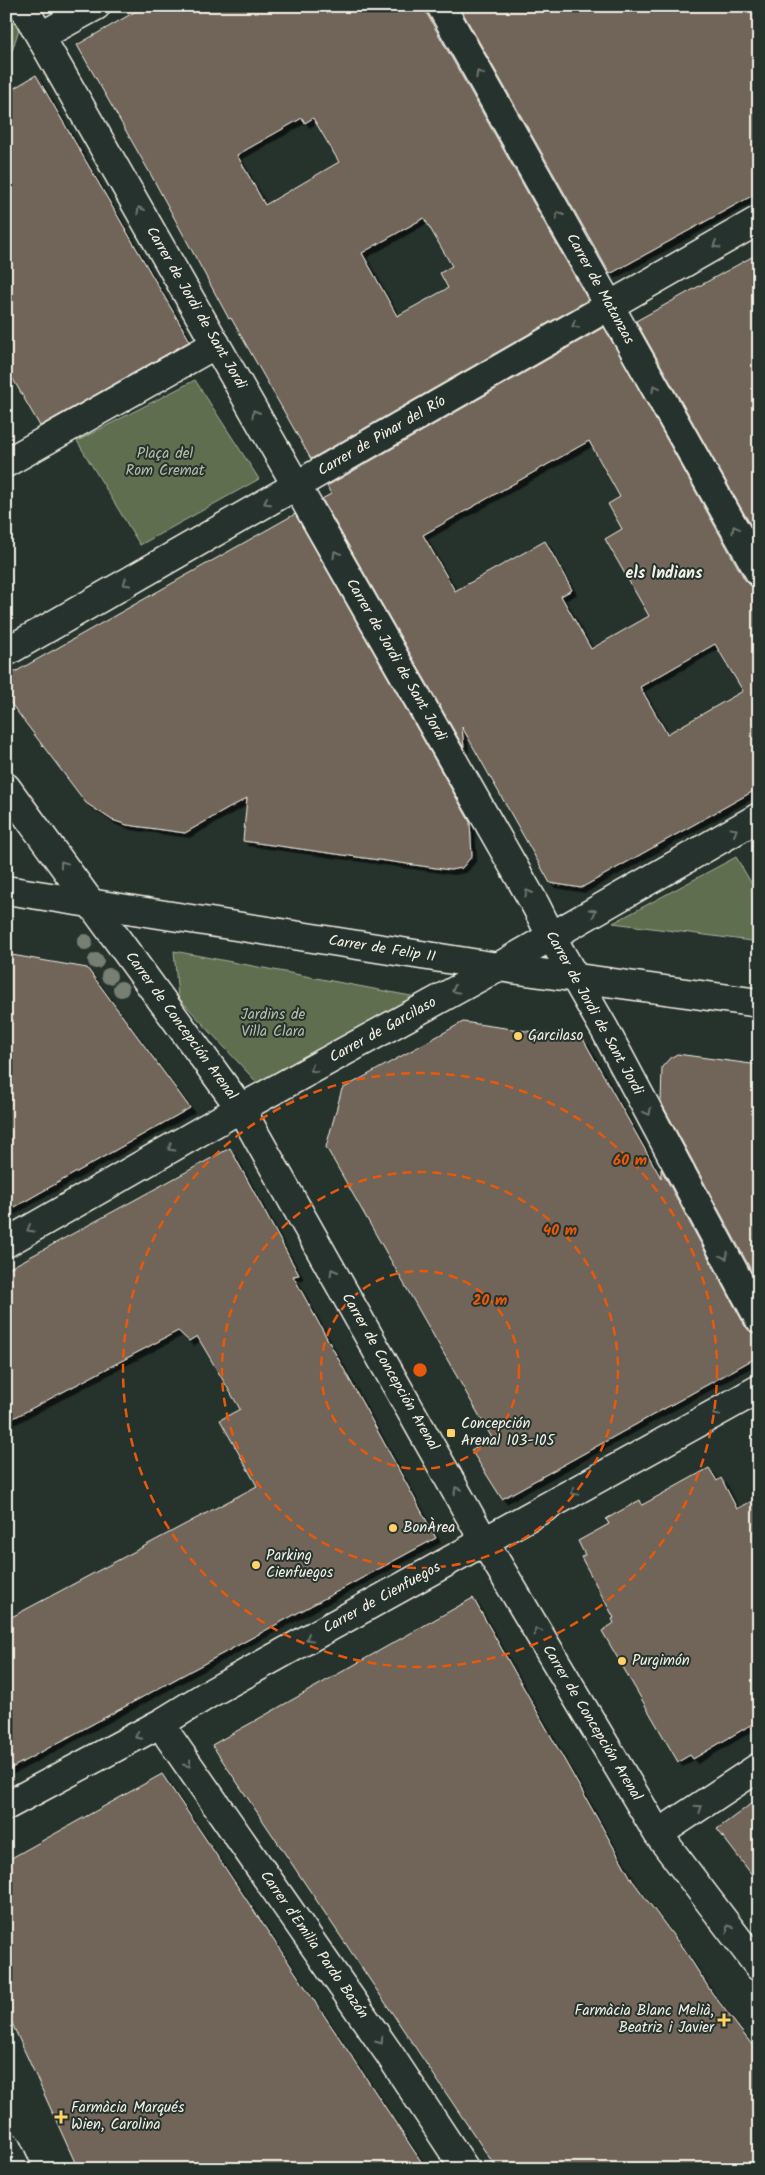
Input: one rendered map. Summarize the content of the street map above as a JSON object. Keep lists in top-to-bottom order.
{
  "streets": {
    "street": [
      "Carrer de Matanzas",
      "Carrer de Jordi de Sant Jordi",
      "Carrer de Pinar del Río",
      "Carrer de Felip II",
      "Carrer de Concepción Arenal",
      "Carrer de Garcilaso",
      "Carrer de Cienfuegos",
      "Carrer d'Emilia Pardo Bazán"
    ]
  },
  "crossings": [
    ["Carrer de Matanzas", "Carrer de Pinar del Río"],
    ["Carrer de Jordi de Sant Jordi", "Carrer de Pinar del Río"],
    ["Carrer de Jordi de Sant Jordi", "Carrer de Felip II"],
    ["Carrer de Jordi de Sant Jordi", "Carrer de Garcilaso"],
    ["Carrer de Felip II", "Carrer de Concepción Arenal"],
    ["Carrer de Felip II", "Carrer de Garcilaso"],
    ["Carrer de Concepción Arenal", "Carrer de Garcilaso"],
    ["Carrer de Concepción Arenal", "Carrer de Cienfuegos"],
    ["Carrer de Cienfuegos", "Carrer d'Emilia Pardo Bazán"]
  ],
  "one_way": [
    "Carrer de Matanzas",
    "Carrer de Pinar del Río",
    "Carrer de Concepción Arenal",
    "Carrer de Cienfuegos",
    "Carrer d'Emilia Pardo Bazán"
  ],
  "districts": ["els Indians"],
  "parks": ["Plaça del Rom Cremat", "Jardins de Villa Clara"],
  "places": {
    "other": [
      "Garcilaso",
      "BonÀrea",
      "Parking Cienfuegos",
      "Purgimón"
    ],
    "transit": ["Concepción Arenal 103-105"],
    "health": ["Farmàcia Blanc Melià, Beatriz i Javier", "Farmàcia Marqués Wien, Carolina"]
  },
  "rings": ["60 m", "40 m", "20 m"]
}
